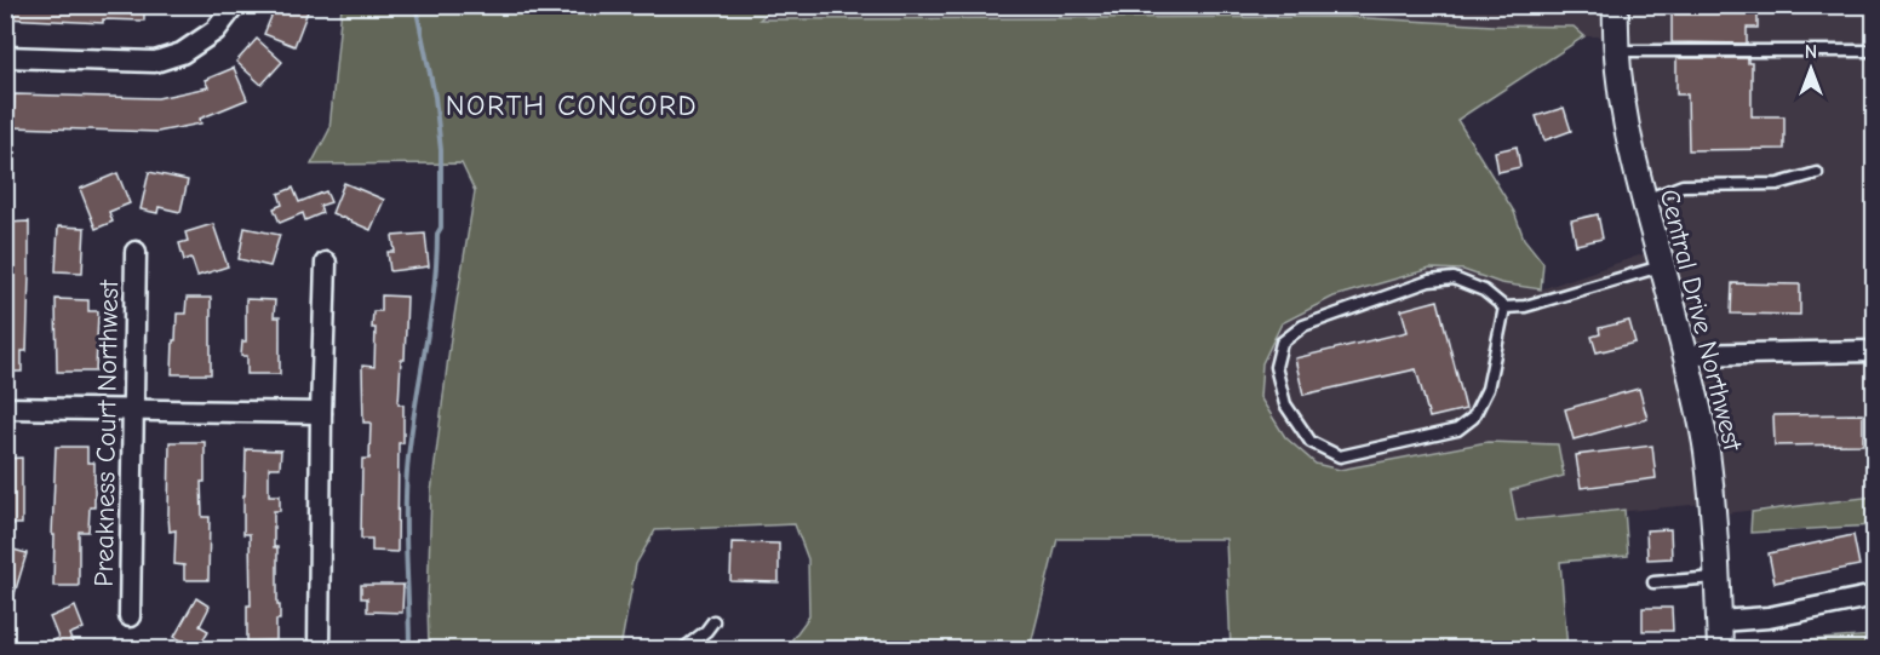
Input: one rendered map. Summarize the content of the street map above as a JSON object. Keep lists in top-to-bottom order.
{
  "streets": {
    "street": ["Central Drive Northwest", "Preakness Court Northwest"]
  },
  "districts": ["NORTH CONCORD"],
  "north": "top"
}
